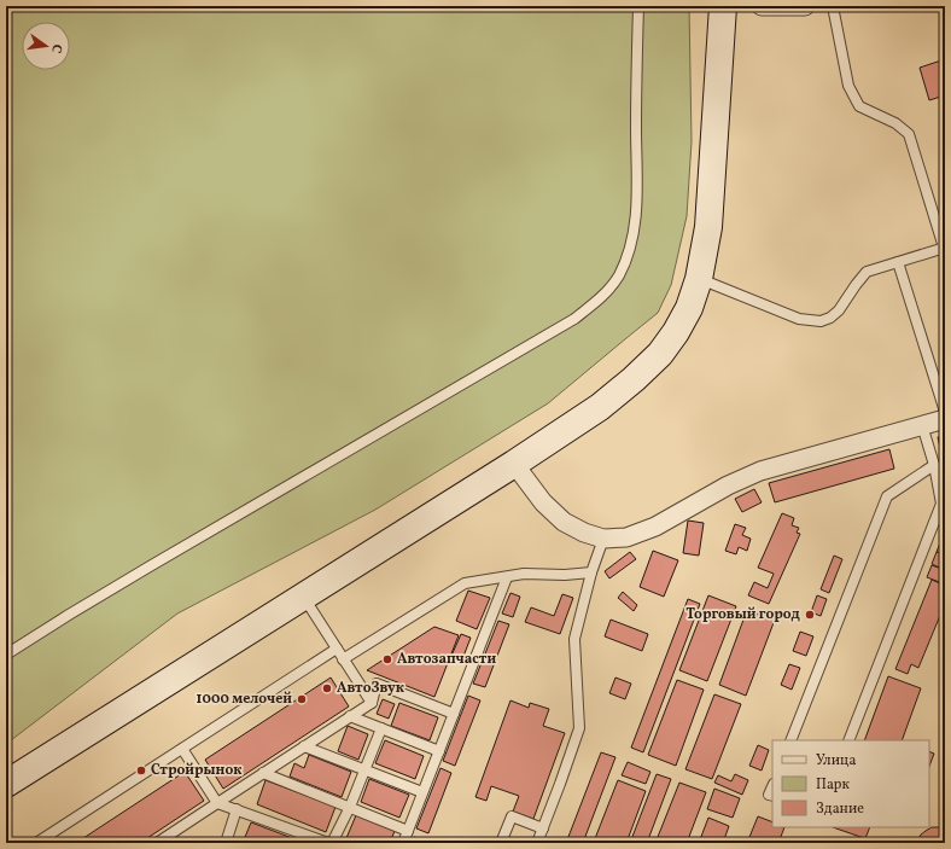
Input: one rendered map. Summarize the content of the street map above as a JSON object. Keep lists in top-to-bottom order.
{
  "places": [
    "Торговый город",
    "Автозапчасти",
    "АвтоЗвук",
    "1000 мелочей",
    "Стройрынок"
  ],
  "legend": ["Улица", "Парк", "Здание"],
  "north": "right"
}
